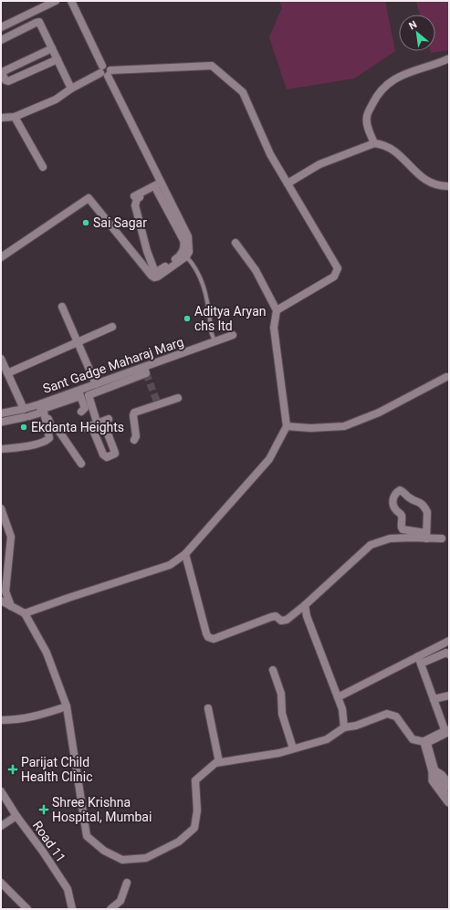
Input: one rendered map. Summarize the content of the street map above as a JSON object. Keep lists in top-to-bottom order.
{
  "streets": {
    "street": ["Sant Gadge Maharaj Marg", "Road 11"]
  },
  "places": {
    "other": ["Sai Sagar", "Aditya Aryan chs ltd", "Ekdanta Heights"],
    "health": ["Parijat Child Health Clinic", "Shree Krishna Hospital, Mumbai"]
  },
  "north": "top left"
}
